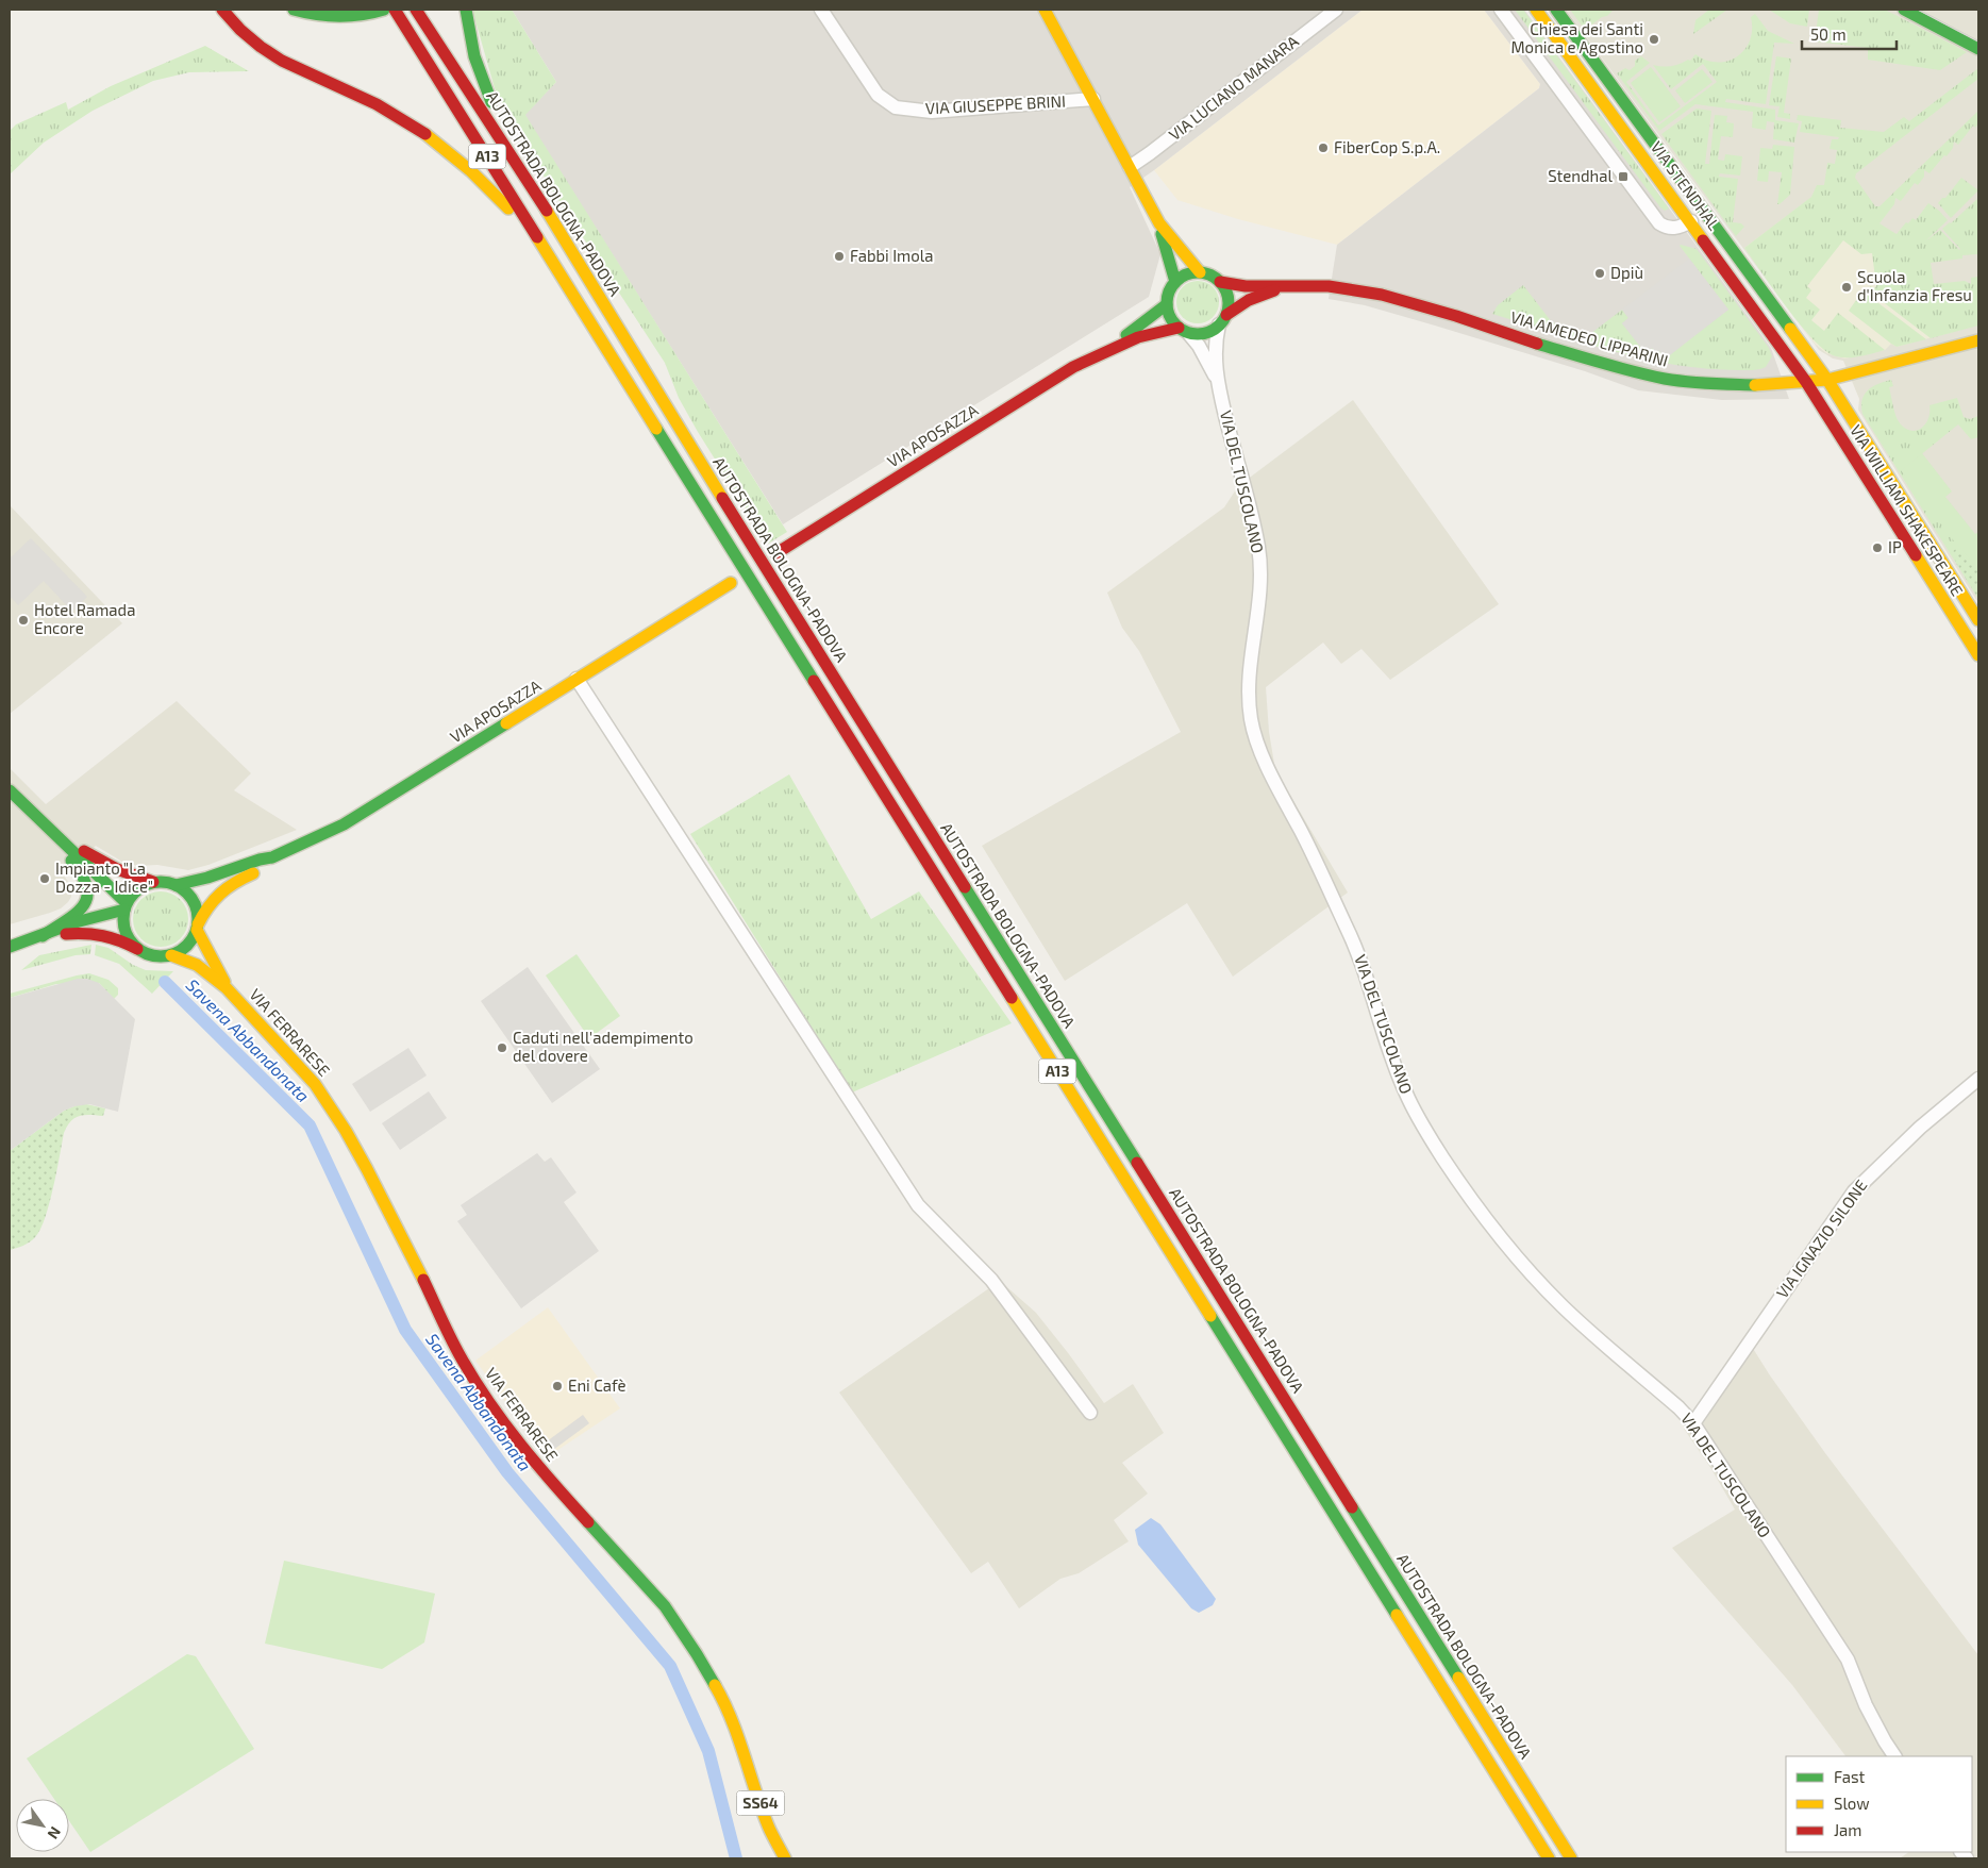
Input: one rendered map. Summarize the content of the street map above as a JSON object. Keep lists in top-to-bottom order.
{
  "streets": {
    "main road": [
      "A13",
      "VIA STENDHAL",
      "AUTOSTRADA BOLOGNA-PADOVA",
      "VIA AMEDEO LIPPARINI",
      "VIA APOSAZZA",
      "VIA WILLIAM SHAKESPEARE",
      "VIA FERRARESE",
      "SS64"
    ],
    "street": [
      "VIA LUCIANO MANARA",
      "VIA GIUSEPPE BRINI",
      "VIA DEL TUSCOLANO",
      "VIA IGNAZIO SILONE"
    ]
  },
  "crossings": [
    ["VIA STENDHAL", "VIA AMEDEO LIPPARINI"],
    ["VIA STENDHAL", "VIA WILLIAM SHAKESPEARE"],
    ["VIA AMEDEO LIPPARINI", "VIA APOSAZZA"],
    ["VIA AMEDEO LIPPARINI", "VIA DEL TUSCOLANO"],
    ["VIA AMEDEO LIPPARINI", "VIA WILLIAM SHAKESPEARE"],
    ["VIA APOSAZZA", "VIA DEL TUSCOLANO"],
    ["VIA DEL TUSCOLANO", "VIA IGNAZIO SILONE"]
  ],
  "water": ["Savena Abbandonata"],
  "places": {
    "other": [
      "Chiesa dei Santi Monica e Agostino",
      "FiberCop S.p.A.",
      "Fabbi Imola",
      "Dpiù",
      "Scuola d'Infanzia Fresu",
      "IP",
      "Hotel Ramada Encore",
      "Impianto \"La Dozza - Idice\"",
      "Caduti nell'adempimento del dovere",
      "Eni Cafè"
    ],
    "transit": ["Stendhal"]
  },
  "legend": ["Fast", "Slow", "Jam"],
  "scale_bar": "50 m",
  "north": "bottom right"
}
